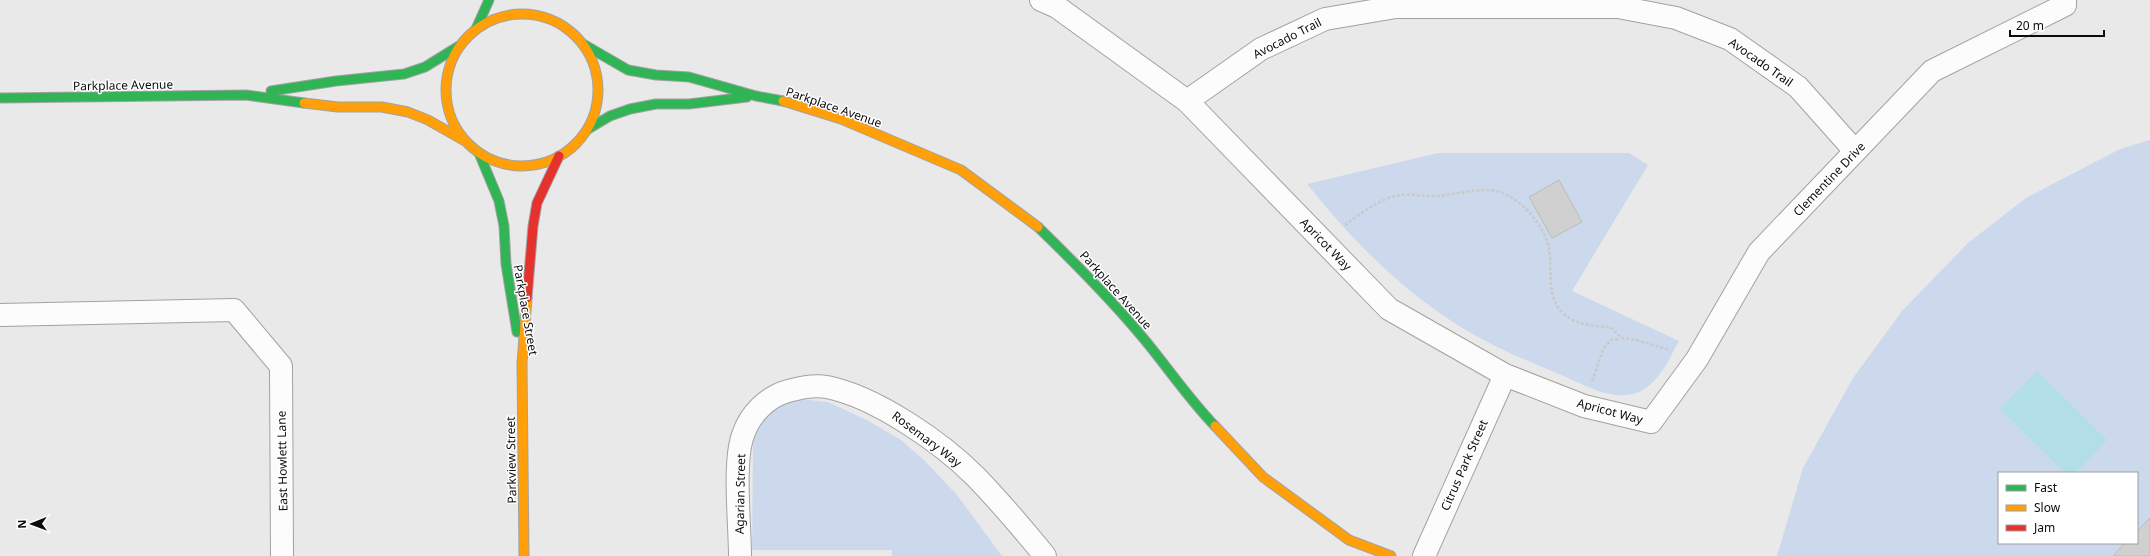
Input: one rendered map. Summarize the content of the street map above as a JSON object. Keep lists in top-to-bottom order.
{
  "streets": {
    "street": [
      "Avocado Trail",
      "Parkplace Avenue",
      "Clementine Drive",
      "Apricot Way",
      "Parkplace Street",
      "Rosemary Way",
      "Parkview Street",
      "East Howlett Lane",
      "Citrus Park Street",
      "Agarian Street"
    ]
  },
  "crossings": [
    ["Avocado Trail", "Clementine Drive"],
    ["Avocado Trail", "Apricot Way"],
    ["Clementine Drive", "Apricot Way"],
    ["Apricot Way", "Citrus Park Street"],
    ["Parkplace Street", "Parkview Street"],
    ["Rosemary Way", "Agarian Street"]
  ],
  "legend": ["Fast", "Slow", "Jam"],
  "scale_bar": "20 m",
  "north": "left"
}
